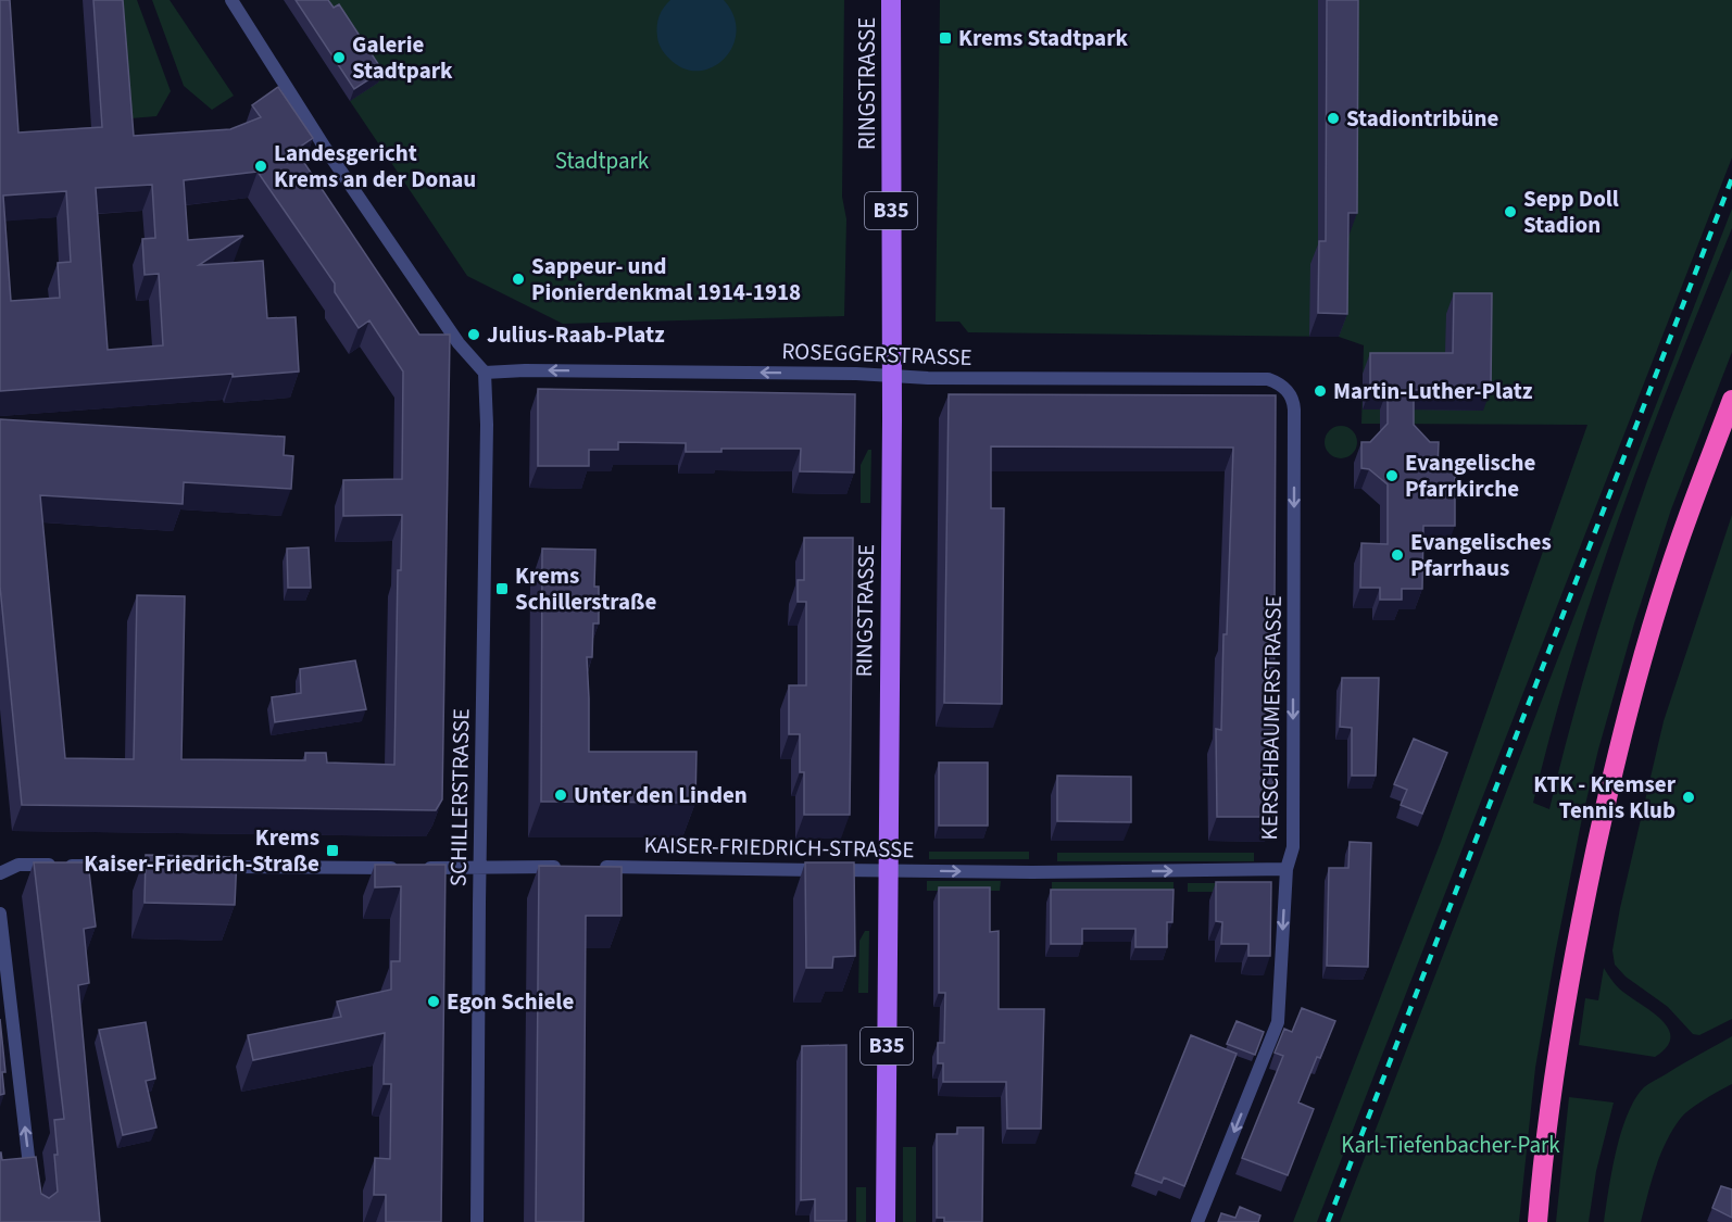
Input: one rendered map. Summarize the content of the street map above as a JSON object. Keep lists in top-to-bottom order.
{
  "streets": {
    "main road": ["RINGSTRASSE", "B35"],
    "street": [
      "ROSEGGERSTRASSE",
      "KERSCHBAUMERSTRASSE",
      "SCHILLERSTRASSE",
      "KAISER-FRIEDRICH-STRASSE"
    ]
  },
  "crossings": [
    ["RINGSTRASSE", "ROSEGGERSTRASSE"],
    ["RINGSTRASSE", "KAISER-FRIEDRICH-STRASSE"],
    ["ROSEGGERSTRASSE", "KERSCHBAUMERSTRASSE"],
    ["ROSEGGERSTRASSE", "SCHILLERSTRASSE"],
    ["KERSCHBAUMERSTRASSE", "KAISER-FRIEDRICH-STRASSE"]
  ],
  "one_way": ["ROSEGGERSTRASSE", "KERSCHBAUMERSTRASSE", "KAISER-FRIEDRICH-STRASSE"],
  "parks": ["Stadtpark", "Karl-Tiefenbacher-Park"],
  "places": {
    "transit": ["Krems Stadtpark", "Krems Schillerstraße", "Krems Kaiser-Friedrich-Straße"],
    "other": [
      "Galerie Stadtpark",
      "Stadiontribüne",
      "Landesgericht Krems an der Donau",
      "Sepp Doll Stadion",
      "Sappeur- und Pionierdenkmal 1914-1918",
      "Julius-Raab-Platz",
      "Martin-Luther-Platz",
      "Evangelische Pfarrkirche",
      "Evangelisches Pfarrhaus",
      "Unter den Linden",
      "KTK - Kremser Tennis Klub",
      "Egon Schiele"
    ]
  }
}
